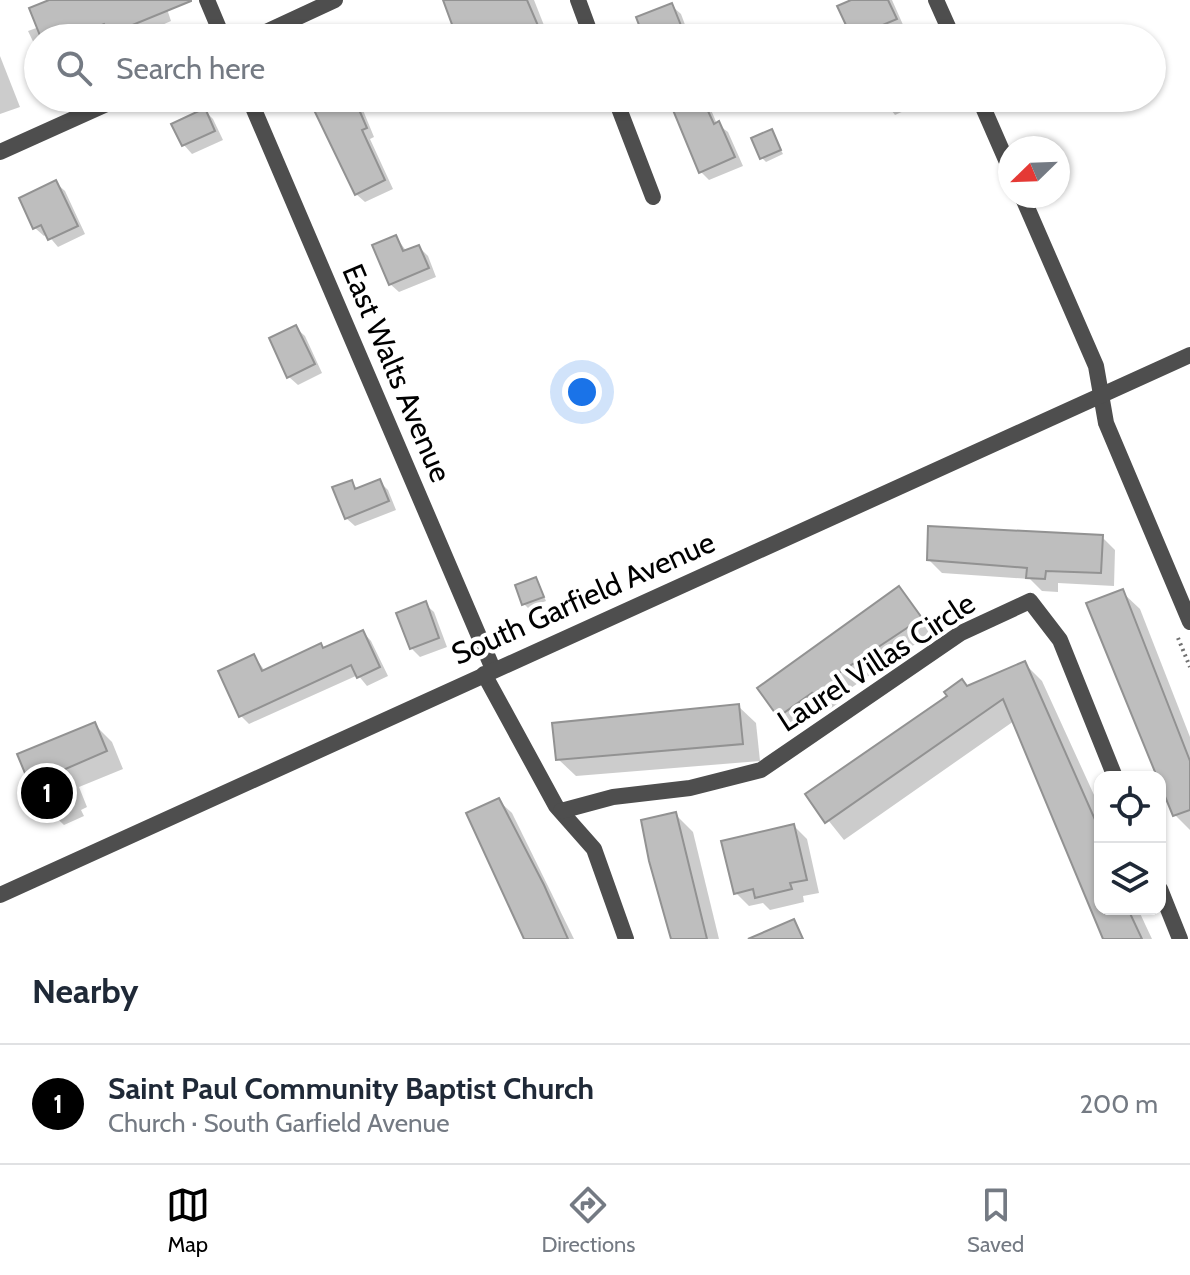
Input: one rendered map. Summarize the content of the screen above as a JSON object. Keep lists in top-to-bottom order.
{
  "streets": {
    "street": ["East Walts Avenue", "South Garfield Avenue", "Laurel Villas Circle"]
  },
  "crossings": [
    ["East Walts Avenue", "South Garfield Avenue"]
  ],
  "north": "bottom left",
  "page": {
    "search": "Search here",
    "pins": "1",
    "heading": "Nearby",
    "list": [
      {
        "mark": "1",
        "name": "Saint Paul Community Baptist Church",
        "note": "Church · South Garfield Avenue",
        "value": "200 m"
      }
    ],
    "nav": ["Map", "Directions", "Saved"]
  }
}
